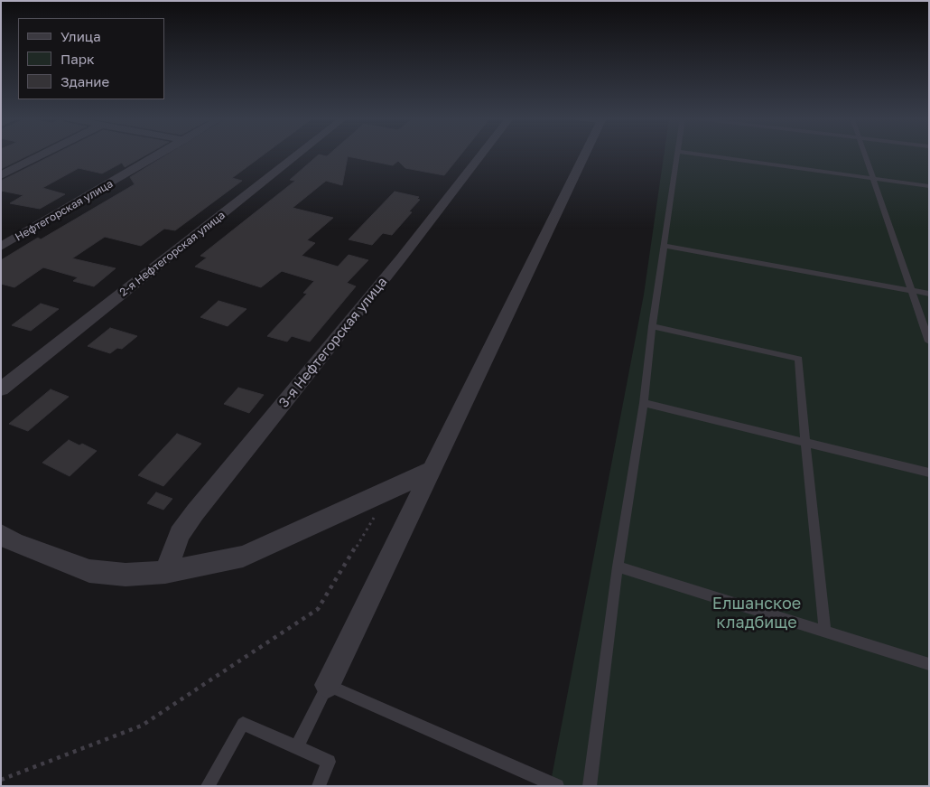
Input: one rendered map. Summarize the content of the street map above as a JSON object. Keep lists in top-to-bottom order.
{
  "streets": {
    "street": ["Нефтегорская улица", "2-я Нефтегорская улица", "3-я Нефтегорская улица"]
  },
  "parks": ["Елшанское кладбище"],
  "legend": ["Улица", "Парк", "Здание"]
}
